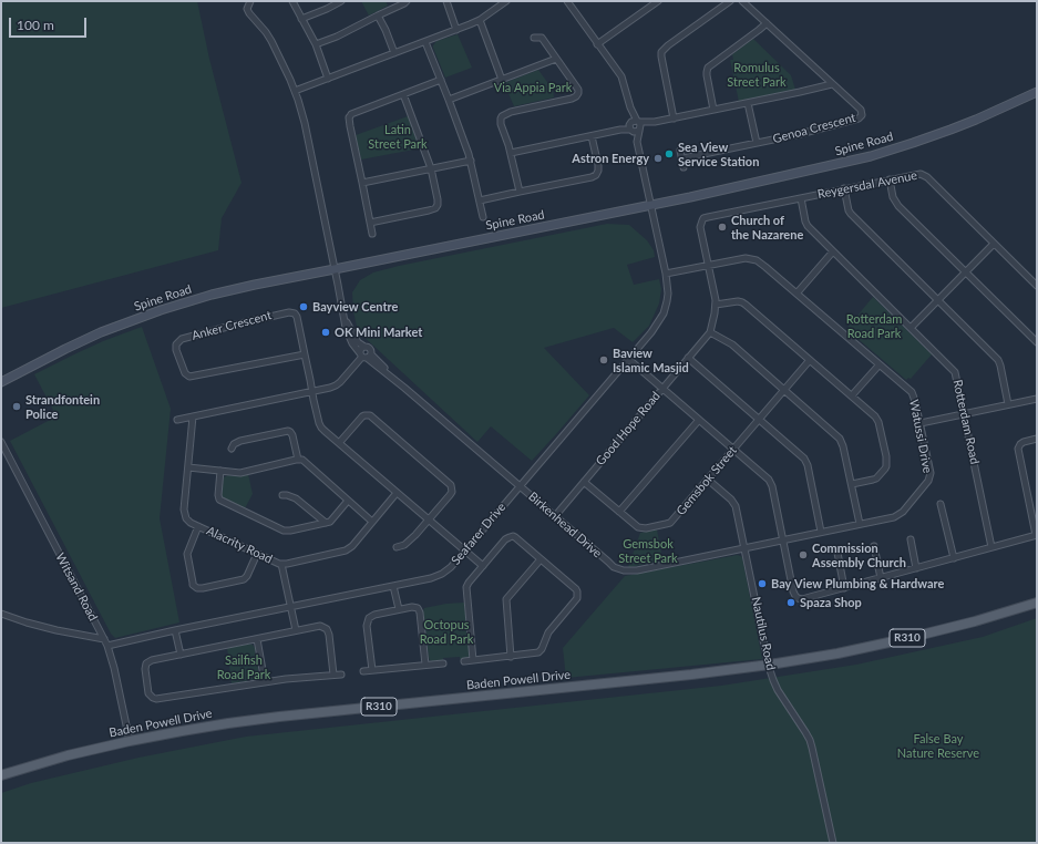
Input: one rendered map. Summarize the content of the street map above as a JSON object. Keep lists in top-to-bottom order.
{
  "streets": {
    "main road": ["Spine Road", "R310", "Baden Powell Drive"],
    "street": [
      "Genoa Crescent",
      "Reygersdal Avenue",
      "Anker Crescent",
      "Rotterdam Road",
      "Good Hope Road",
      "Watussi Drive",
      "Gemsbok Street",
      "Birkenhead Drive",
      "Seafarer Drive",
      "Alacrity Road",
      "Witsand Road",
      "Nautilus Road"
    ]
  },
  "crossings": [
    ["Spine Road", "Birkenhead Drive"],
    ["Spine Road", "Seafarer Drive"],
    ["Reygersdal Avenue", "Rotterdam Road"],
    ["Reygersdal Avenue", "Good Hope Road"],
    ["Reygersdal Avenue", "Watussi Drive"],
    ["Good Hope Road", "Watussi Drive"],
    ["Good Hope Road", "Gemsbok Street"],
    ["Good Hope Road", "Birkenhead Drive"],
    ["Watussi Drive", "Birkenhead Drive"],
    ["Watussi Drive", "Seafarer Drive"],
    ["Gemsbok Street", "Nautilus Road"],
    ["Birkenhead Drive", "Seafarer Drive"],
    ["Birkenhead Drive", "Nautilus Road"],
    ["Seafarer Drive", "Witsand Road"],
    ["Witsand Road", "Baden Powell Drive"]
  ],
  "parks": [
    "Romulus Street Park",
    "Via Appia Park",
    "Latin Street Park",
    "Rotterdam Road Park",
    "Gemsbok Street Park",
    "Octopus Road Park",
    "Sailfish Road Park",
    "False Bay Nature Reserve"
  ],
  "places": [
    "Sea View Service Station",
    "Astron Energy",
    "Church of the Nazarene",
    "Bayview Centre",
    "OK Mini Market",
    "Baview Islamic Masjid",
    "Strandfontein Police",
    "Commission Assembly Church",
    "Bay View Plumbing & Hardware",
    "Spaza Shop"
  ],
  "scale_bar": "100 m"
}
